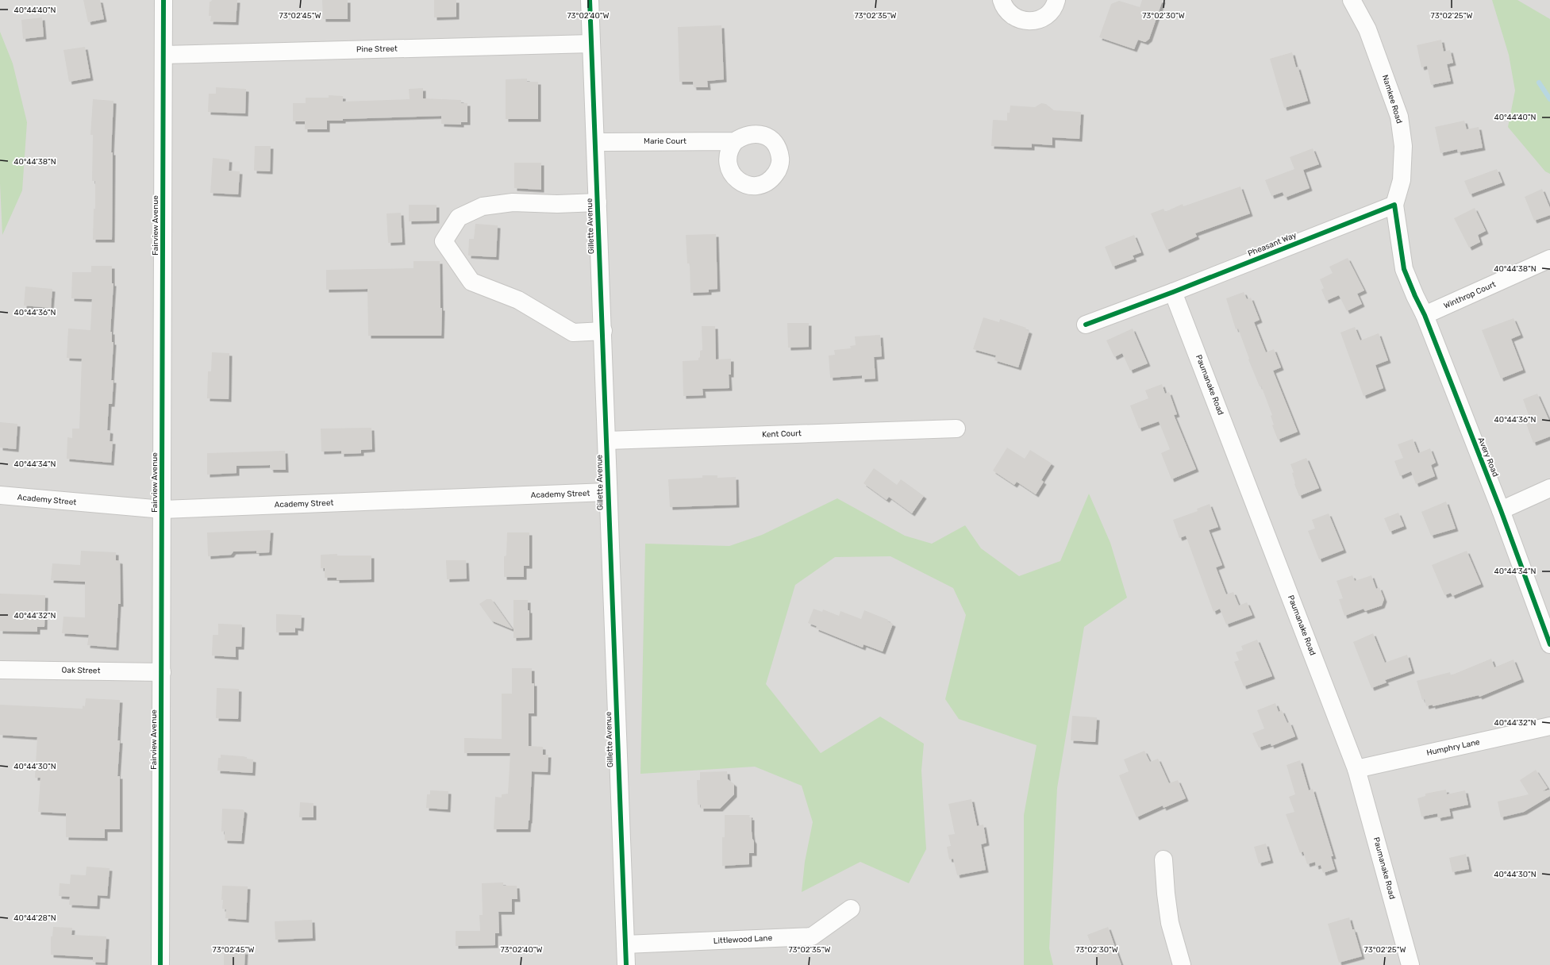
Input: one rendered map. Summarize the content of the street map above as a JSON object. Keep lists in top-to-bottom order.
{
  "streets": {
    "street": [
      "Pine Street",
      "Namkee Road",
      "Marie Court",
      "Fairview Avenue",
      "Gillette Avenue",
      "Pheasant Way",
      "Winthrop Court",
      "Paumanake Road",
      "Kent Court",
      "Avery Road",
      "Academy Street",
      "Oak Street",
      "Humphry Lane",
      "Littlewood Lane"
    ]
  },
  "crossings": [
    ["Pine Street", "Fairview Avenue"],
    ["Pine Street", "Gillette Avenue"],
    ["Namkee Road", "Pheasant Way"],
    ["Namkee Road", "Avery Road"],
    ["Marie Court", "Gillette Avenue"],
    ["Fairview Avenue", "Academy Street"],
    ["Fairview Avenue", "Oak Street"],
    ["Gillette Avenue", "Kent Court"],
    ["Gillette Avenue", "Academy Street"],
    ["Gillette Avenue", "Littlewood Lane"],
    ["Pheasant Way", "Paumanake Road"],
    ["Pheasant Way", "Avery Road"],
    ["Winthrop Court", "Avery Road"],
    ["Paumanake Road", "Humphry Lane"]
  ],
  "coordinates": [
    "40°44'40\"N",
    "73°02'45\"W",
    "73°02'40\"W",
    "73°02'35\"W",
    "73°02'30\"W",
    "73°02'25\"W",
    "40°44'38\"N",
    "40°44'36\"N",
    "40°44'34\"N",
    "40°44'32\"N",
    "40°44'30\"N",
    "40°44'28\"N"
  ]
}
